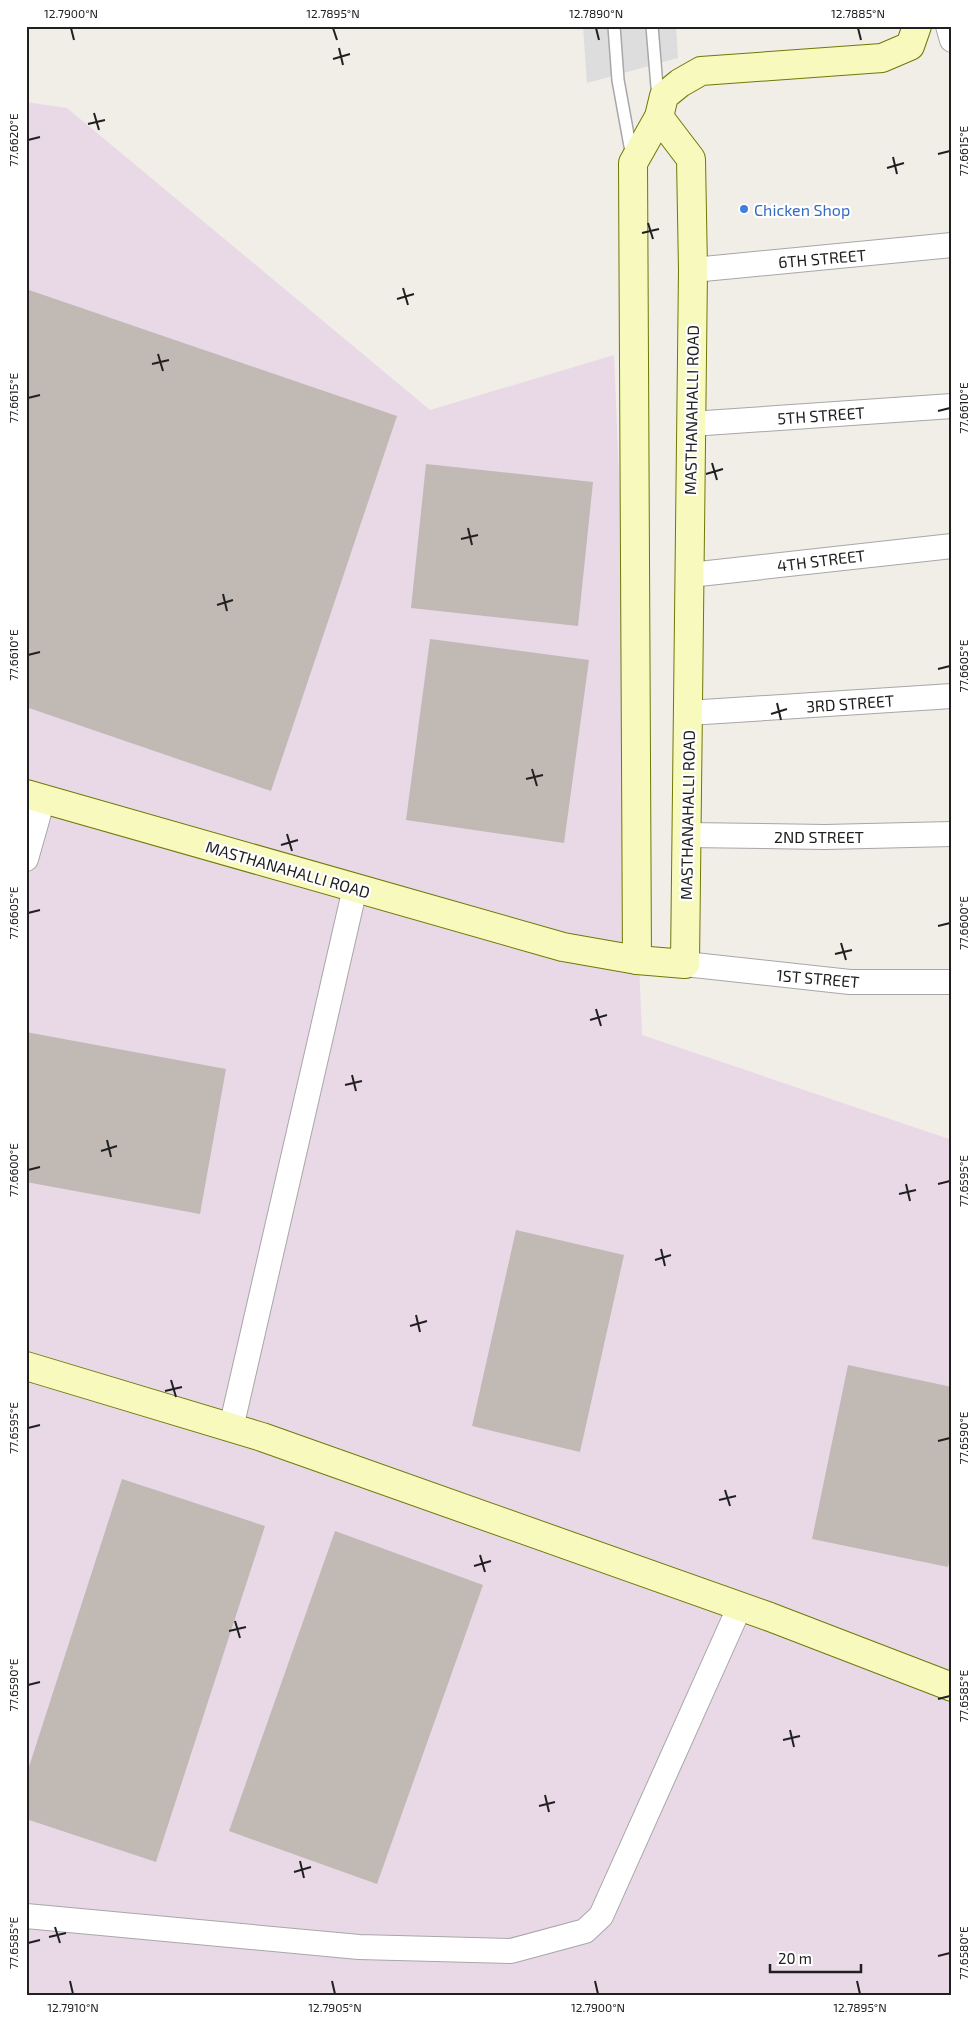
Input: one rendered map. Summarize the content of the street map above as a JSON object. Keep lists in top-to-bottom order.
{
  "streets": {
    "street": [
      "6TH STREET",
      "MASTHANAHALLI ROAD",
      "5TH STREET",
      "4TH STREET",
      "3RD STREET",
      "2ND STREET",
      "1ST STREET"
    ]
  },
  "crossings": [
    ["6TH STREET", "MASTHANAHALLI ROAD"],
    ["MASTHANAHALLI ROAD", "5TH STREET"],
    ["MASTHANAHALLI ROAD", "4TH STREET"],
    ["MASTHANAHALLI ROAD", "3RD STREET"],
    ["MASTHANAHALLI ROAD", "2ND STREET"],
    ["MASTHANAHALLI ROAD", "1ST STREET"]
  ],
  "places": ["Chicken Shop"],
  "scale_bar": "20 m",
  "coordinates": [
    "12.7900°N",
    "12.7895°N",
    "12.7890°N",
    "12.7885°N",
    "77.6620°E",
    "77.6615°E",
    "77.6610°E",
    "77.6605°E",
    "77.6600°E",
    "77.6595°E",
    "77.6590°E",
    "77.6585°E",
    "77.6580°E",
    "12.7910°N",
    "12.7905°N"
  ]
}
